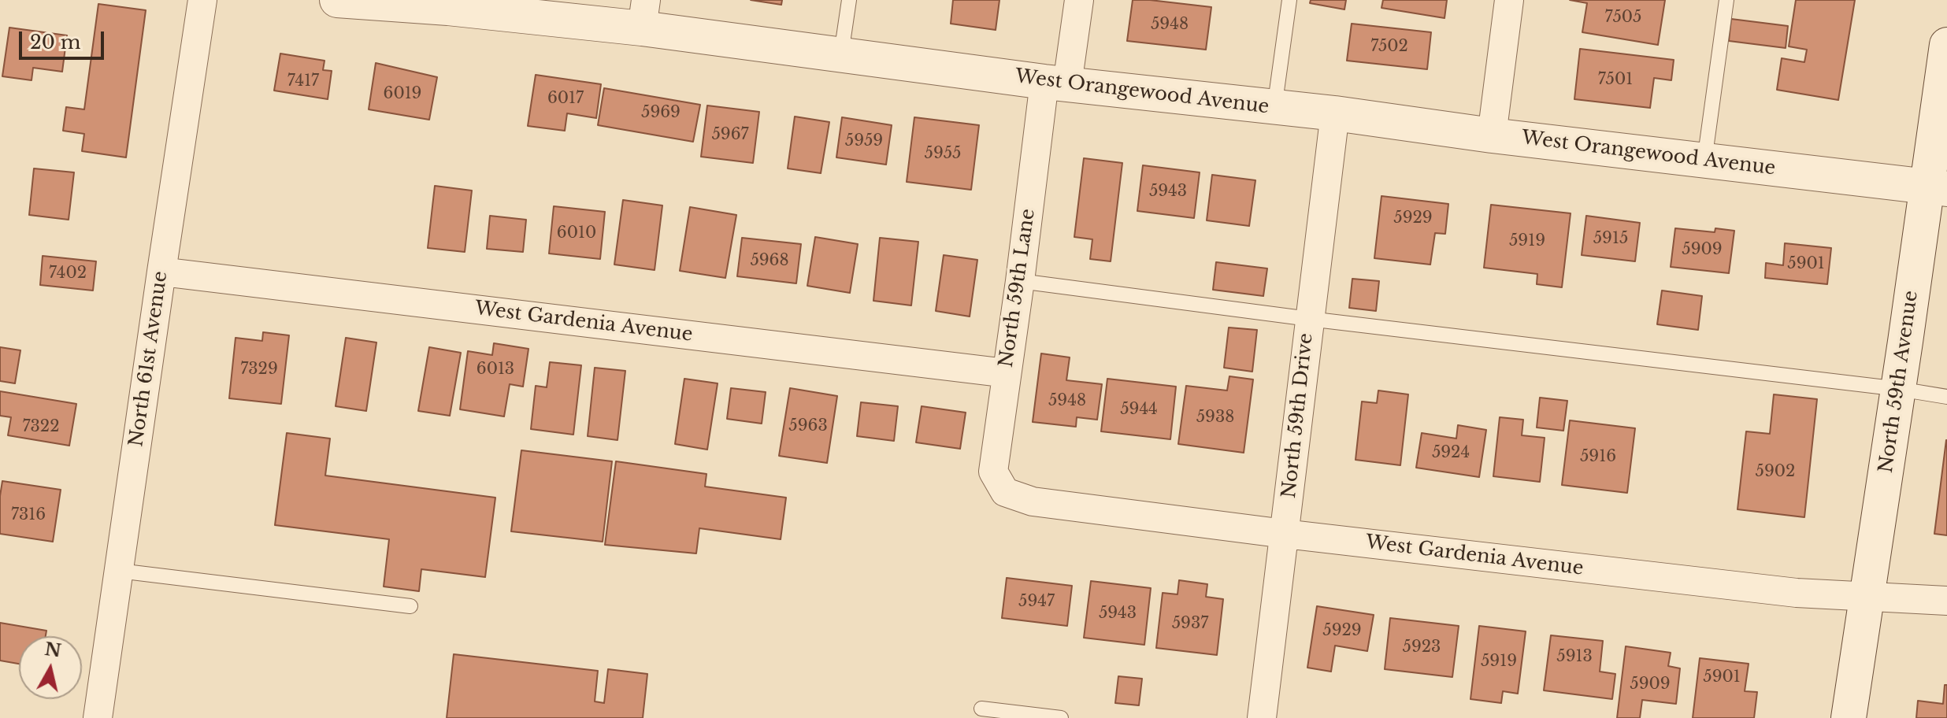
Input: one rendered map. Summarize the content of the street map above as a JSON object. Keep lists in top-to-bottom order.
{
  "streets": {
    "street": [
      "West Orangewood Avenue",
      "North 59th Lane",
      "West Gardenia Avenue",
      "North 61st Avenue",
      "North 59th Avenue",
      "North 59th Drive"
    ]
  },
  "crossings": [
    ["West Orangewood Avenue", "North 59th Lane"],
    ["West Orangewood Avenue", "North 59th Avenue"],
    ["West Orangewood Avenue", "North 59th Drive"],
    ["North 59th Lane", "West Gardenia Avenue"],
    ["West Gardenia Avenue", "North 61st Avenue"],
    ["West Gardenia Avenue", "North 59th Avenue"],
    ["West Gardenia Avenue", "North 59th Drive"]
  ],
  "house_numbers": [
    "7505",
    "5948",
    "7502",
    "7501",
    "7417",
    "6019",
    "6017",
    "5969",
    "5967",
    "5959",
    "5955",
    "5943",
    "5929",
    "6010",
    "5915",
    "5919",
    "5909",
    "5968",
    "5901",
    "7402",
    "7329",
    "6013",
    "5948",
    "5944",
    "5938",
    "5963",
    "7322",
    "5924",
    "5916",
    "5902",
    "7316",
    "5947",
    "5943",
    "5937",
    "5929",
    "5923",
    "5913",
    "5919",
    "5901",
    "5909"
  ],
  "scale_bar": "20 m",
  "north": "top"
}
